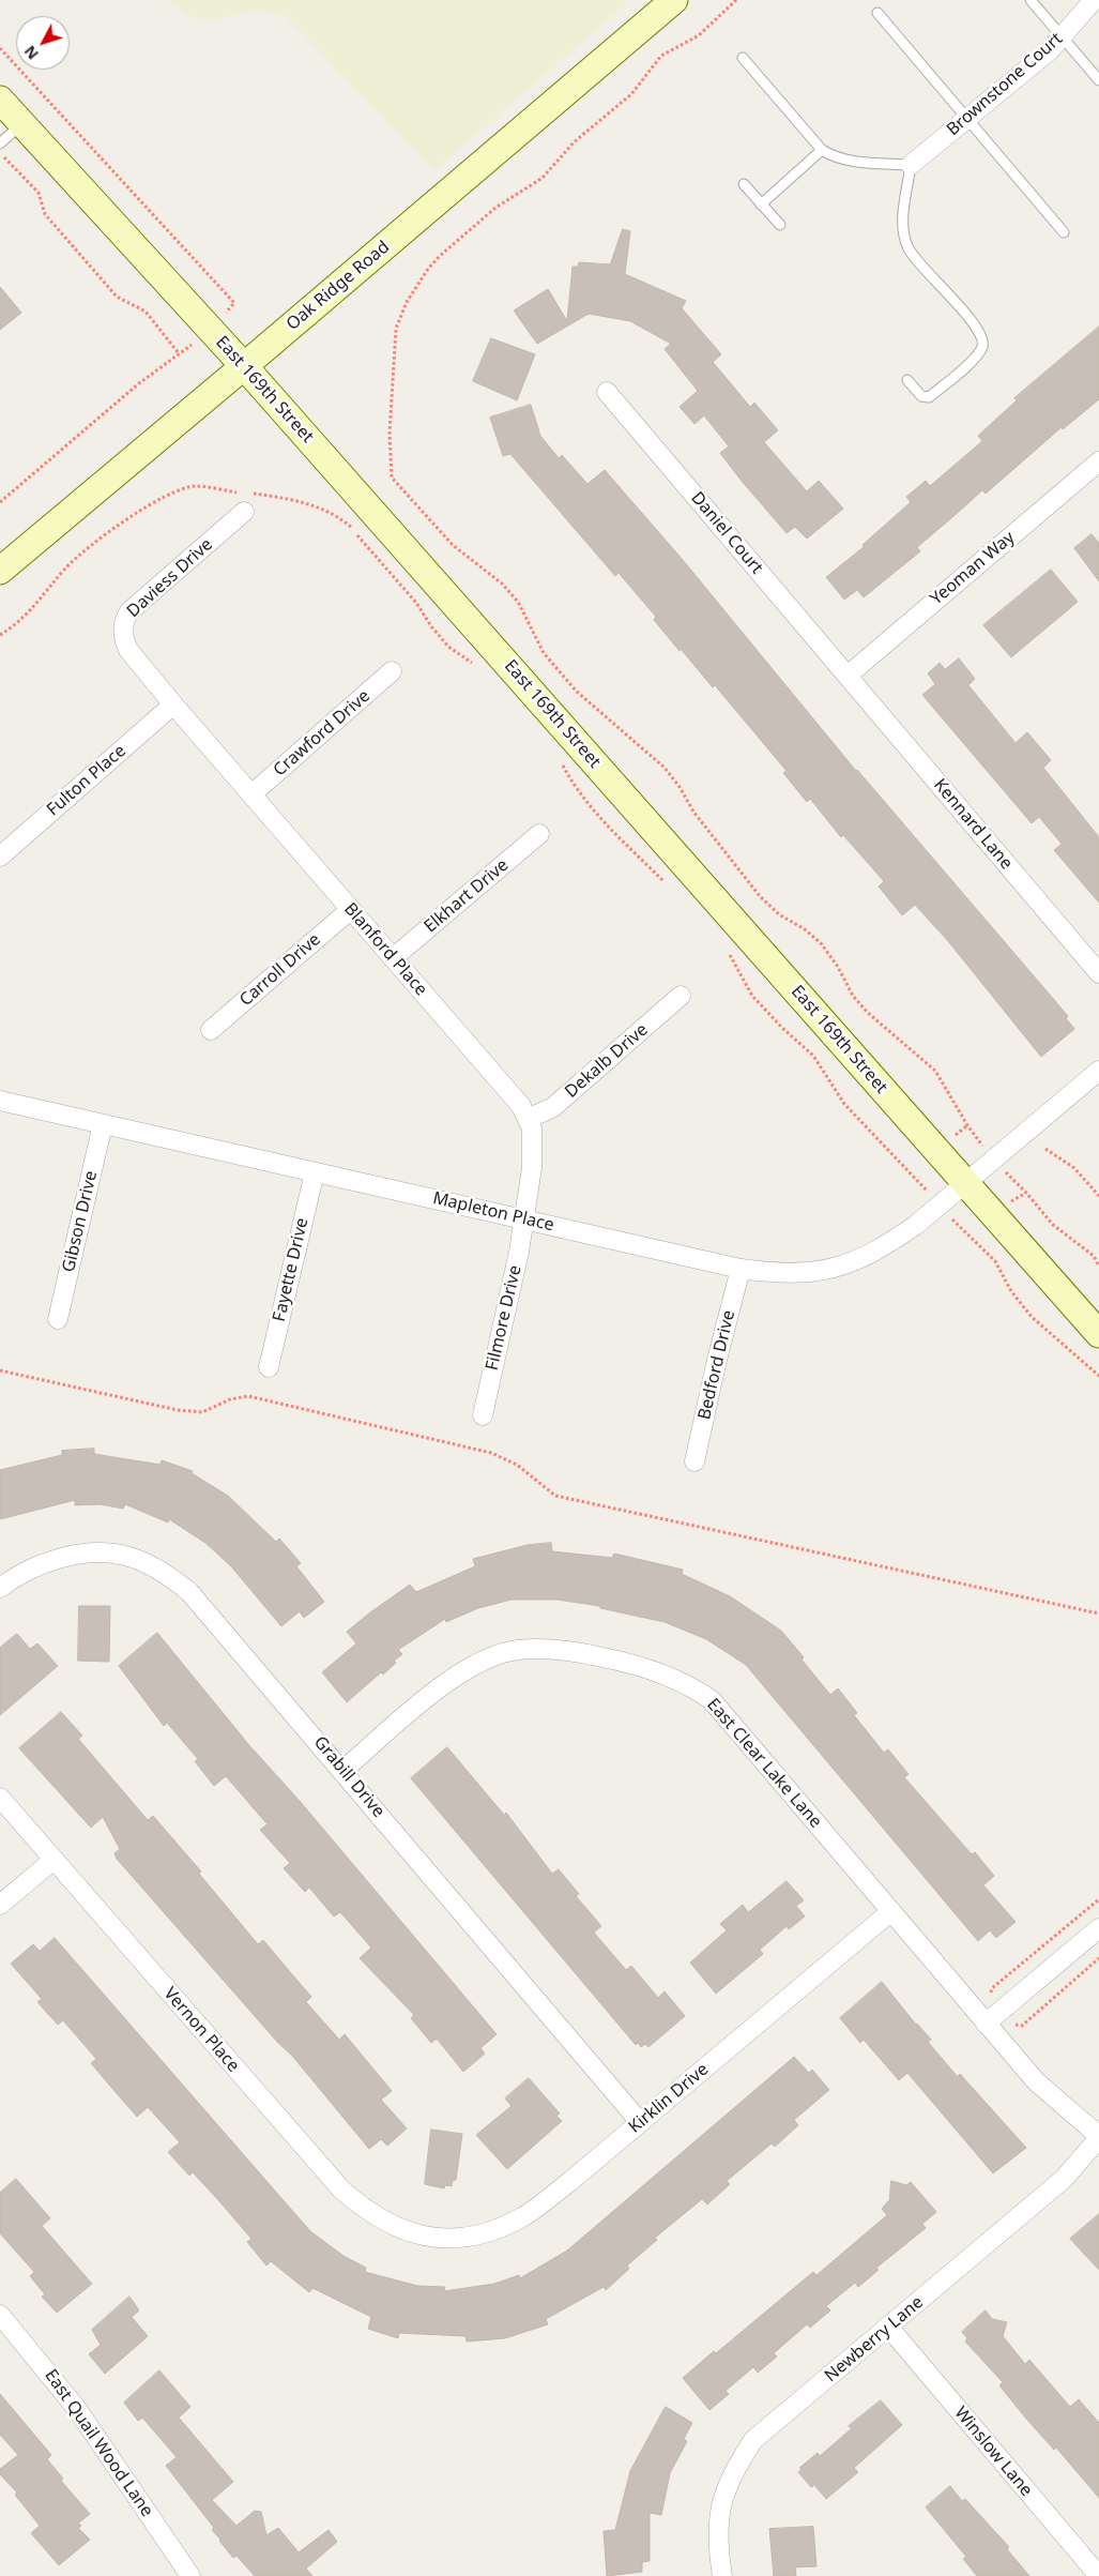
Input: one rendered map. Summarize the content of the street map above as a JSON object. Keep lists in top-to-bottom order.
{
  "streets": {
    "street": [
      "Brownstone Court",
      "Oak Ridge Road",
      "East 169th Street",
      "Daniel Court",
      "Yeoman Way",
      "Daviess Drive",
      "Crawford Drive",
      "Fulton Place",
      "Kennard Lane",
      "Elkhart Drive",
      "Blanford Place",
      "Carroll Drive",
      "Dekalb Drive",
      "Mapleton Place",
      "Gibson Drive",
      "Fayette Drive",
      "Filmore Drive",
      "Bedford Drive",
      "East Clear Lake Lane",
      "Grabill Drive",
      "Vernon Place",
      "Kirklin Drive",
      "Newberry Lane",
      "East Quail Wood Lane",
      "Winslow Lane"
    ]
  },
  "crossings": [
    ["Oak Ridge Road", "East 169th Street"],
    ["East 169th Street", "Mapleton Place"],
    ["Daniel Court", "Yeoman Way"],
    ["Daniel Court", "Kennard Lane"],
    ["Yeoman Way", "Kennard Lane"],
    ["Daviess Drive", "Fulton Place"],
    ["Daviess Drive", "Blanford Place"],
    ["Crawford Drive", "Blanford Place"],
    ["Fulton Place", "Blanford Place"],
    ["Elkhart Drive", "Blanford Place"],
    ["Blanford Place", "Carroll Drive"],
    ["Blanford Place", "Dekalb Drive"],
    ["Blanford Place", "Mapleton Place"],
    ["Blanford Place", "Filmore Drive"],
    ["Mapleton Place", "Gibson Drive"],
    ["Mapleton Place", "Fayette Drive"],
    ["Mapleton Place", "Filmore Drive"],
    ["Mapleton Place", "Bedford Drive"],
    ["East Clear Lake Lane", "Grabill Drive"],
    ["East Clear Lake Lane", "Kirklin Drive"],
    ["East Clear Lake Lane", "Newberry Lane"],
    ["Grabill Drive", "Kirklin Drive"],
    ["Vernon Place", "Kirklin Drive"],
    ["Newberry Lane", "Winslow Lane"]
  ],
  "north": "bottom left"
}
